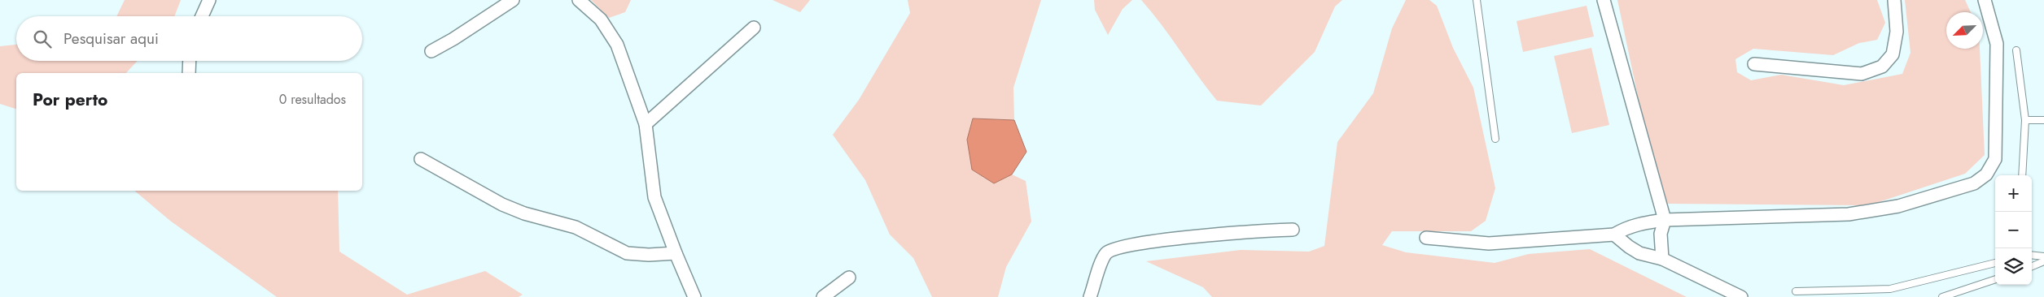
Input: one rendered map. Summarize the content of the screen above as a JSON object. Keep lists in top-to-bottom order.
{
  "north": "bottom left",
  "page": {
    "search": "Pesquisar aqui",
    "heading": ["Por perto", "0 resultados"],
    "map_buttons": ["+", "−"]
  }
}
